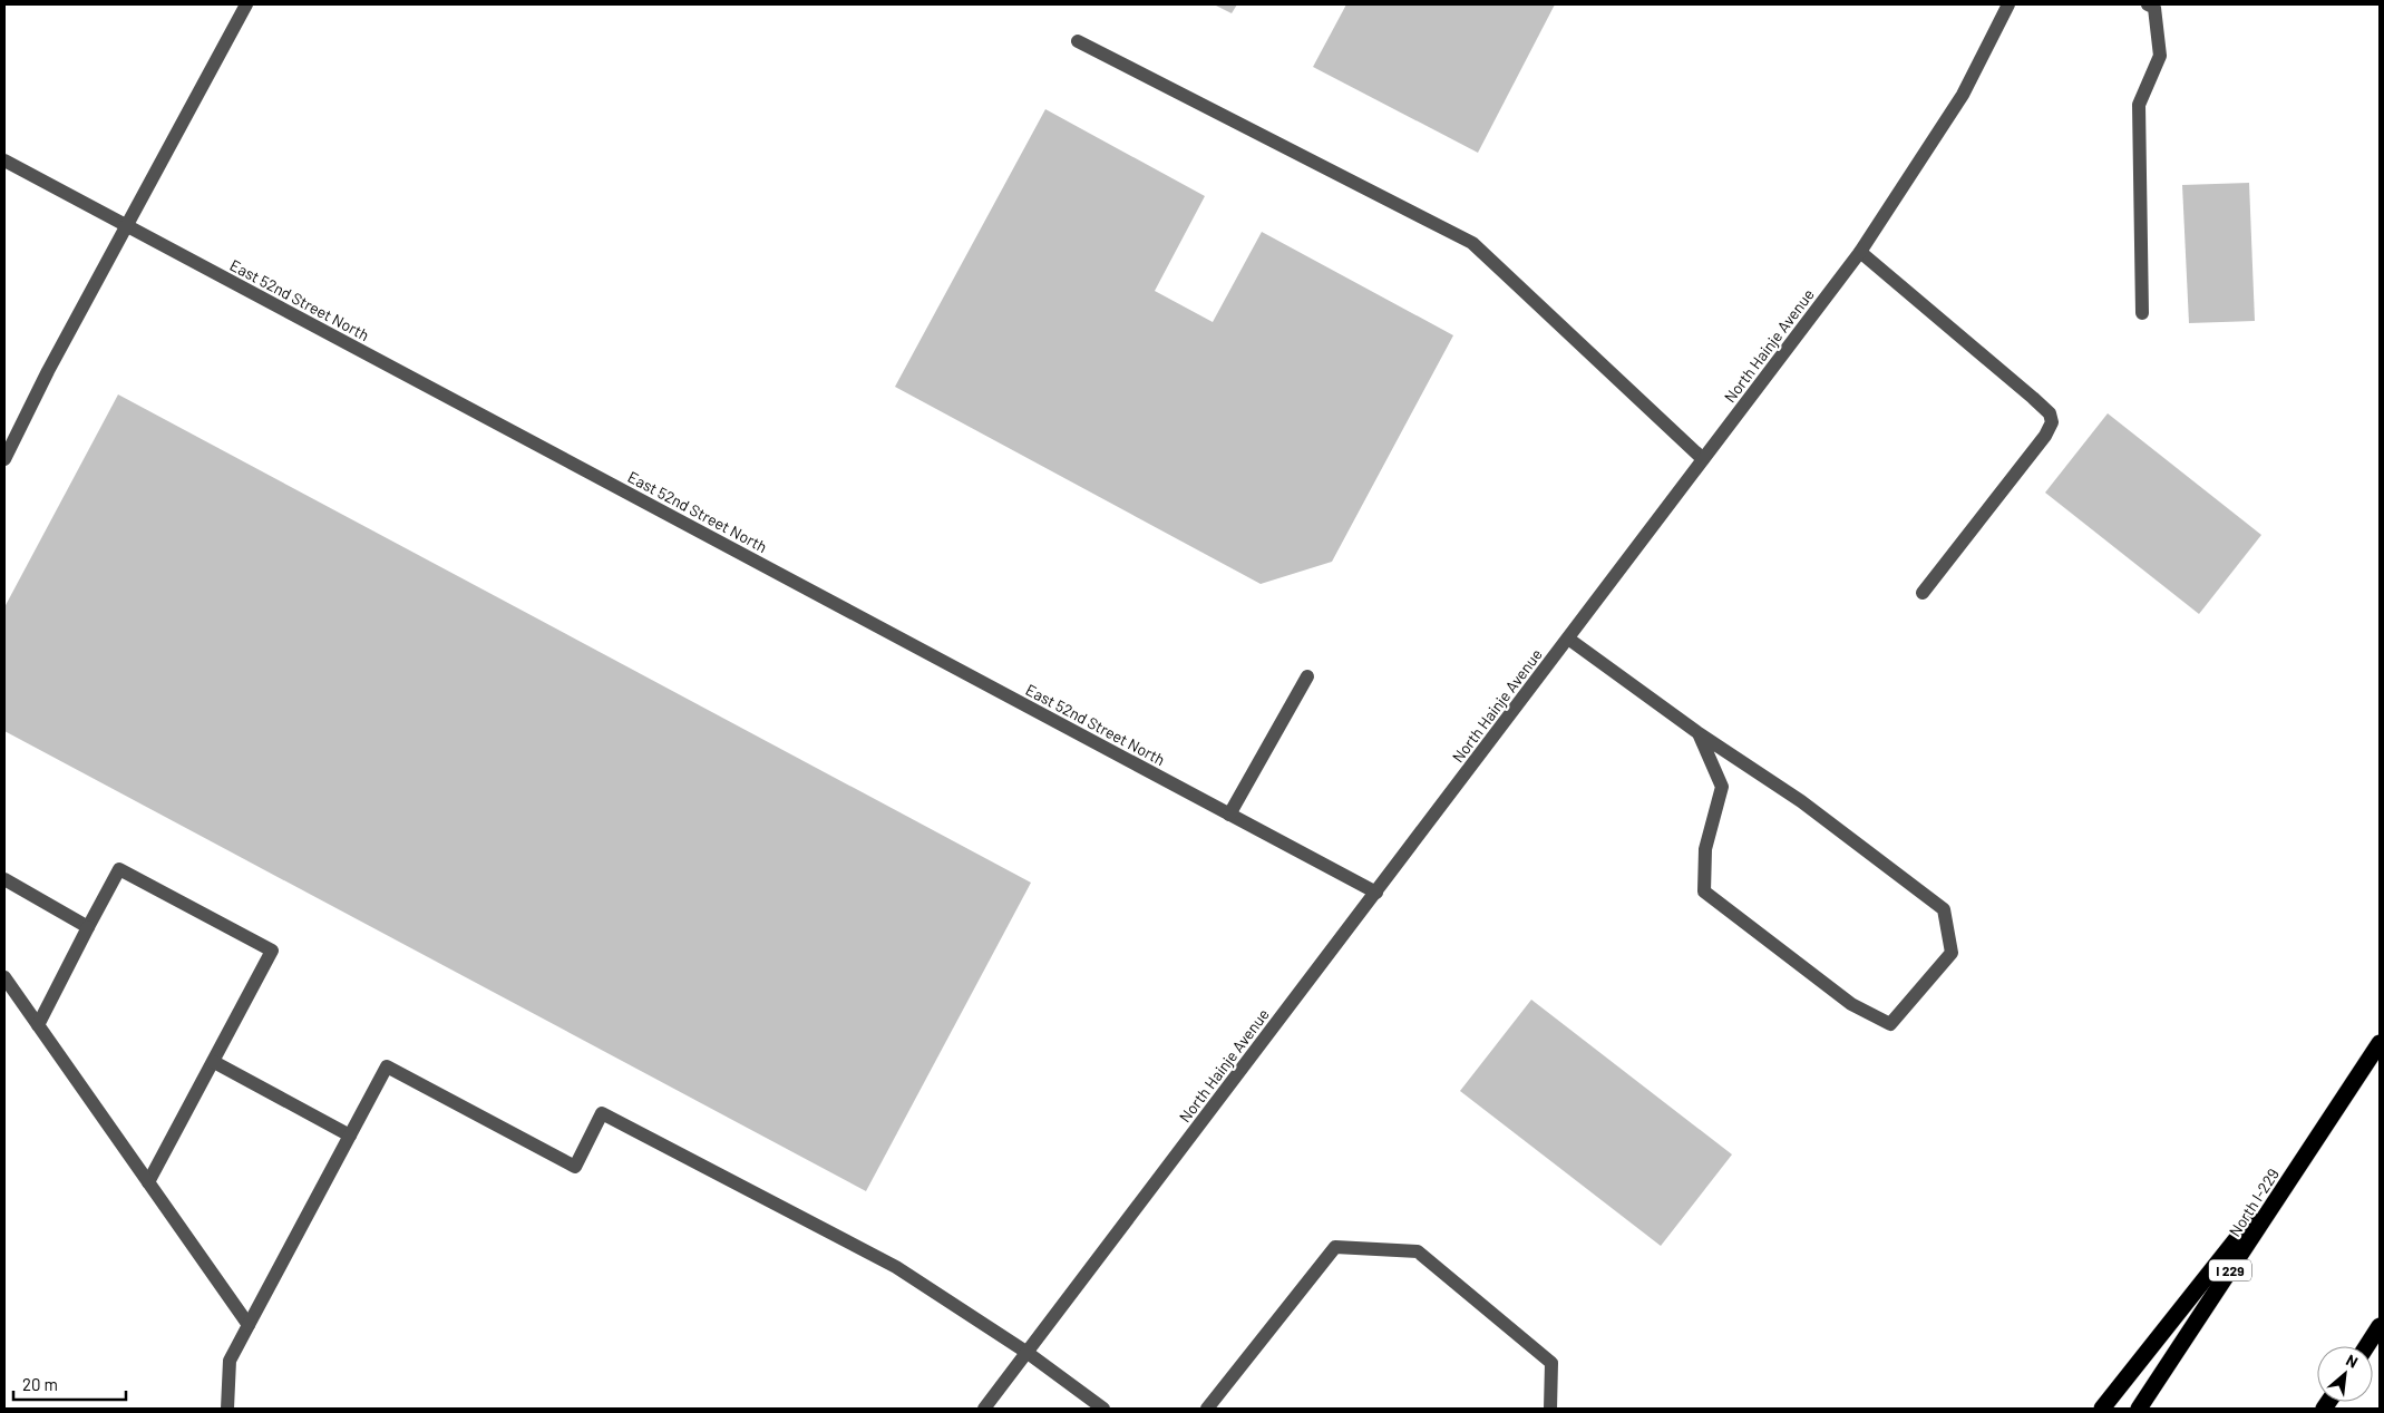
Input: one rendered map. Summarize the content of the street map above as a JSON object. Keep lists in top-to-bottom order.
{
  "streets": {
    "highway": ["North I-229", "I 229"],
    "street": ["East 52nd Street North", "North Hainje Avenue"]
  },
  "crossings": [
    ["East 52nd Street North", "North Hainje Avenue"]
  ],
  "scale_bar": "20 m",
  "north": "top right"
}
